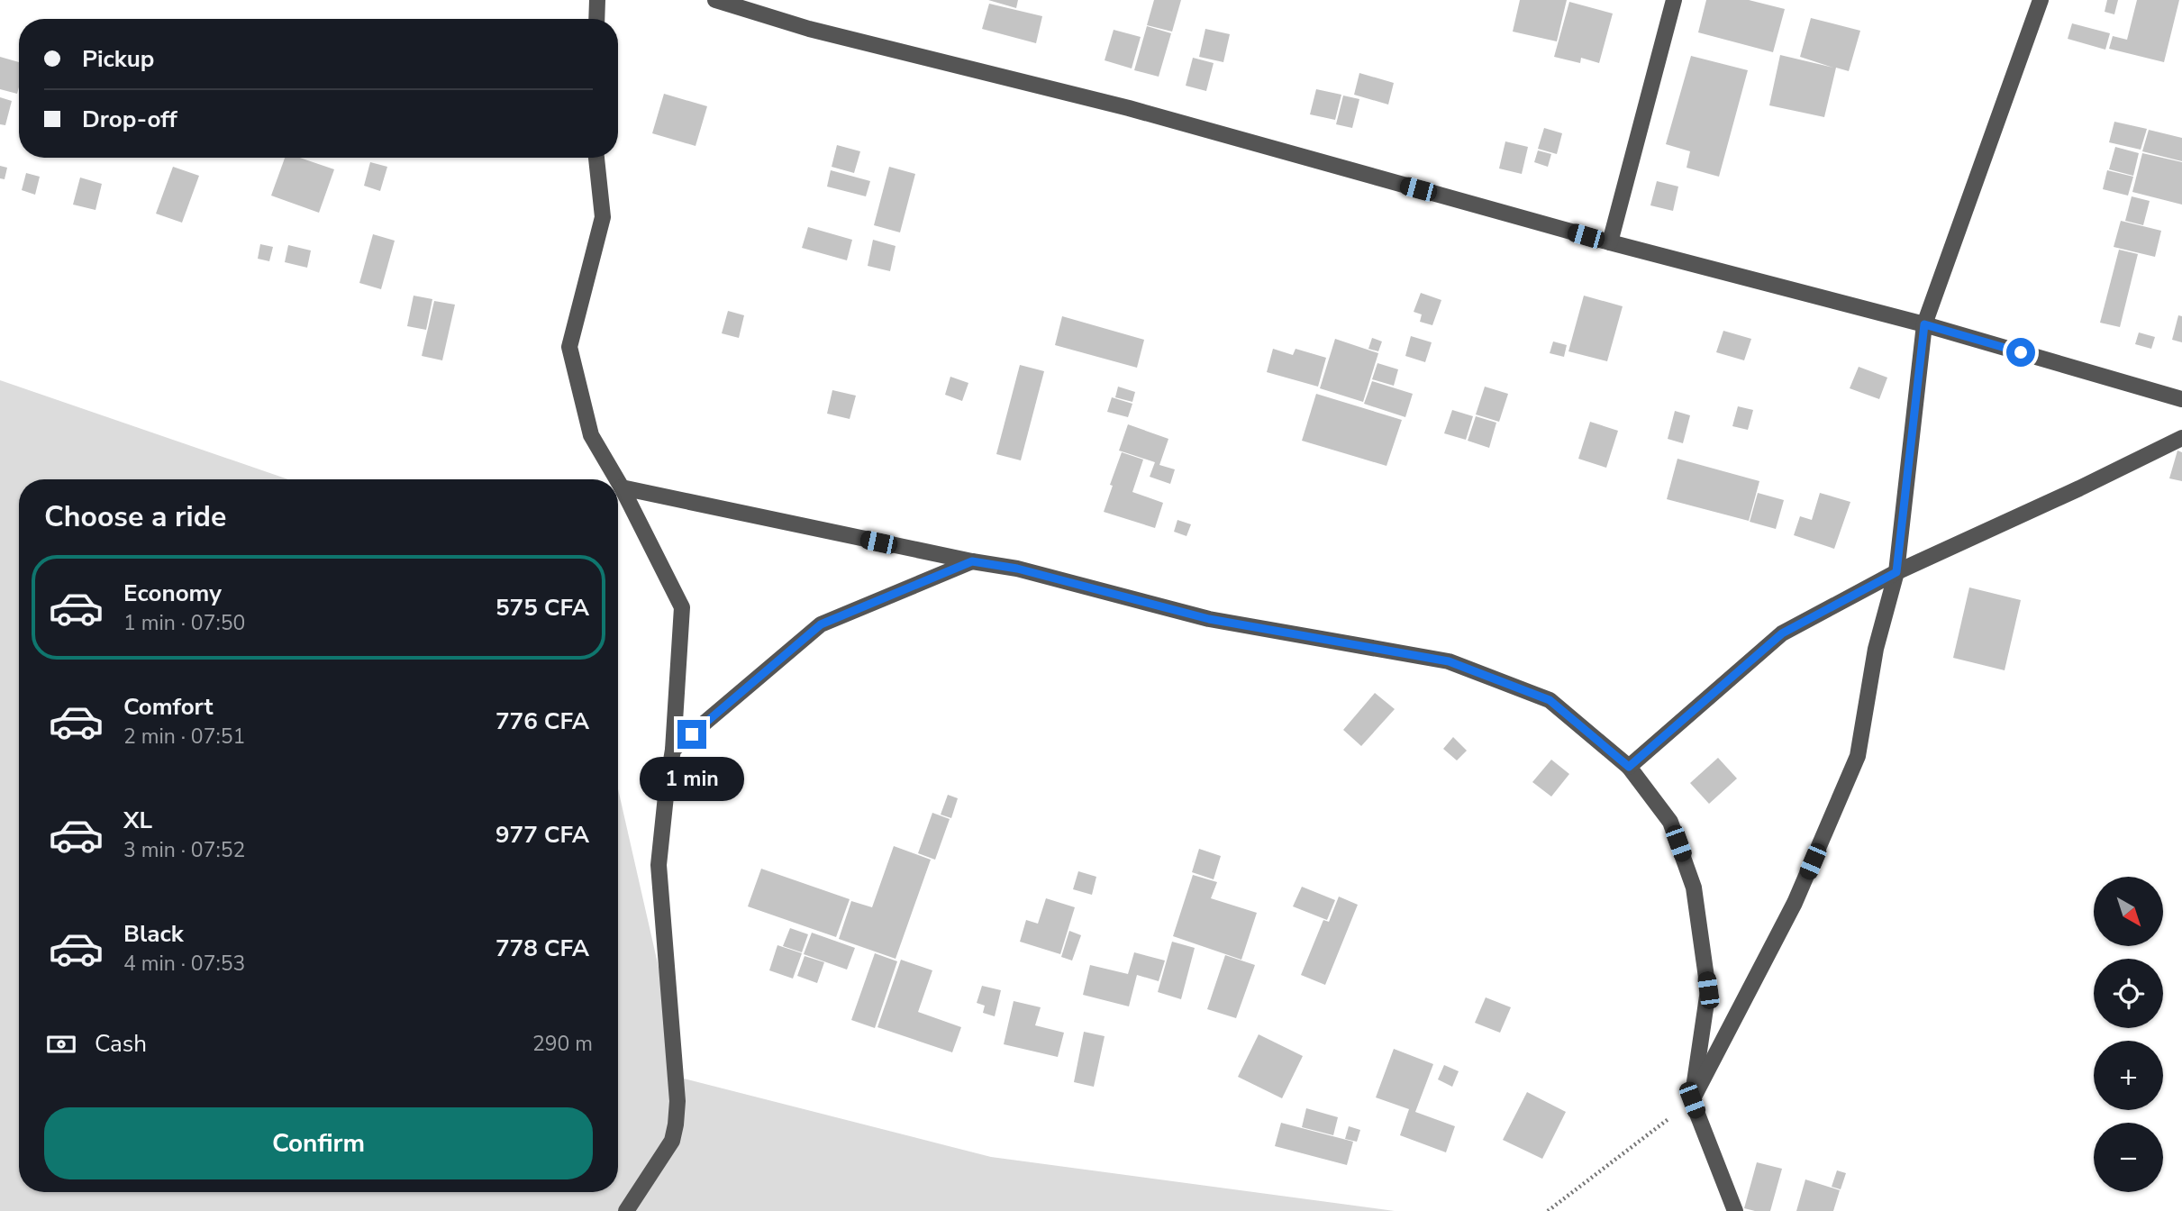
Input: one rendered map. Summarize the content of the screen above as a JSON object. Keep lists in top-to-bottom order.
{
  "north": "bottom right",
  "page": {
    "banner": ["Pickup", "Drop-off"],
    "heading": "Choose a ride",
    "list": [
      {
        "name": "Economy",
        "note": "1 min · 07:50",
        "value": "575 CFA"
      },
      {
        "name": "Comfort",
        "note": "2 min · 07:51",
        "value": "776 CFA"
      },
      {
        "name": "XL",
        "note": "3 min · 07:52",
        "value": "977 CFA"
      },
      {
        "name": "Black",
        "note": "4 min · 07:53",
        "value": "778 CFA"
      }
    ],
    "bubble": "1 min",
    "map_buttons": ["+", "−"],
    "pay": ["Cash", "290 m"],
    "buttons": "Confirm"
  }
}
